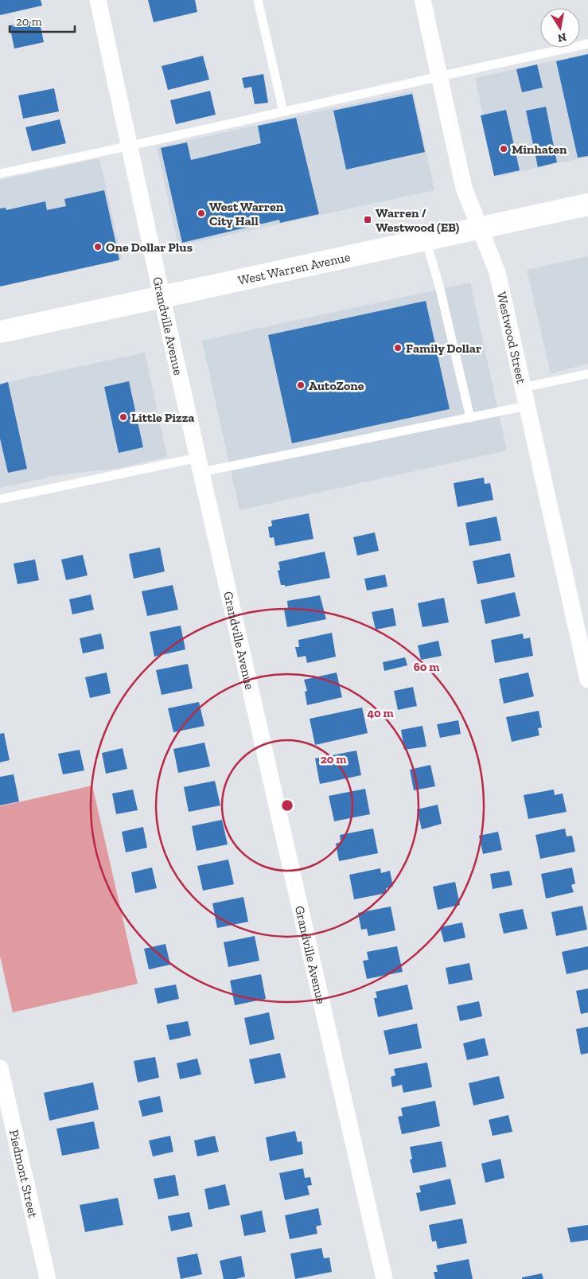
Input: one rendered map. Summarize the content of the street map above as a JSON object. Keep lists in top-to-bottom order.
{
  "streets": {
    "main road": ["West Warren Avenue"],
    "street": ["Grandville Avenue", "Westwood Street", "Piedmont Street"]
  },
  "crossings": [
    ["West Warren Avenue", "Grandville Avenue"],
    ["West Warren Avenue", "Westwood Street"]
  ],
  "places": {
    "other": [
      "Minhaten",
      "West Warren City Hall",
      "One Dollar Plus",
      "Family Dollar",
      "AutoZone",
      "Little Pizza"
    ],
    "transit": ["Warren / Westwood (EB)"]
  },
  "scale_bar": "20 m",
  "north": "bottom",
  "rings": ["60 m", "40 m", "20 m"]
}
